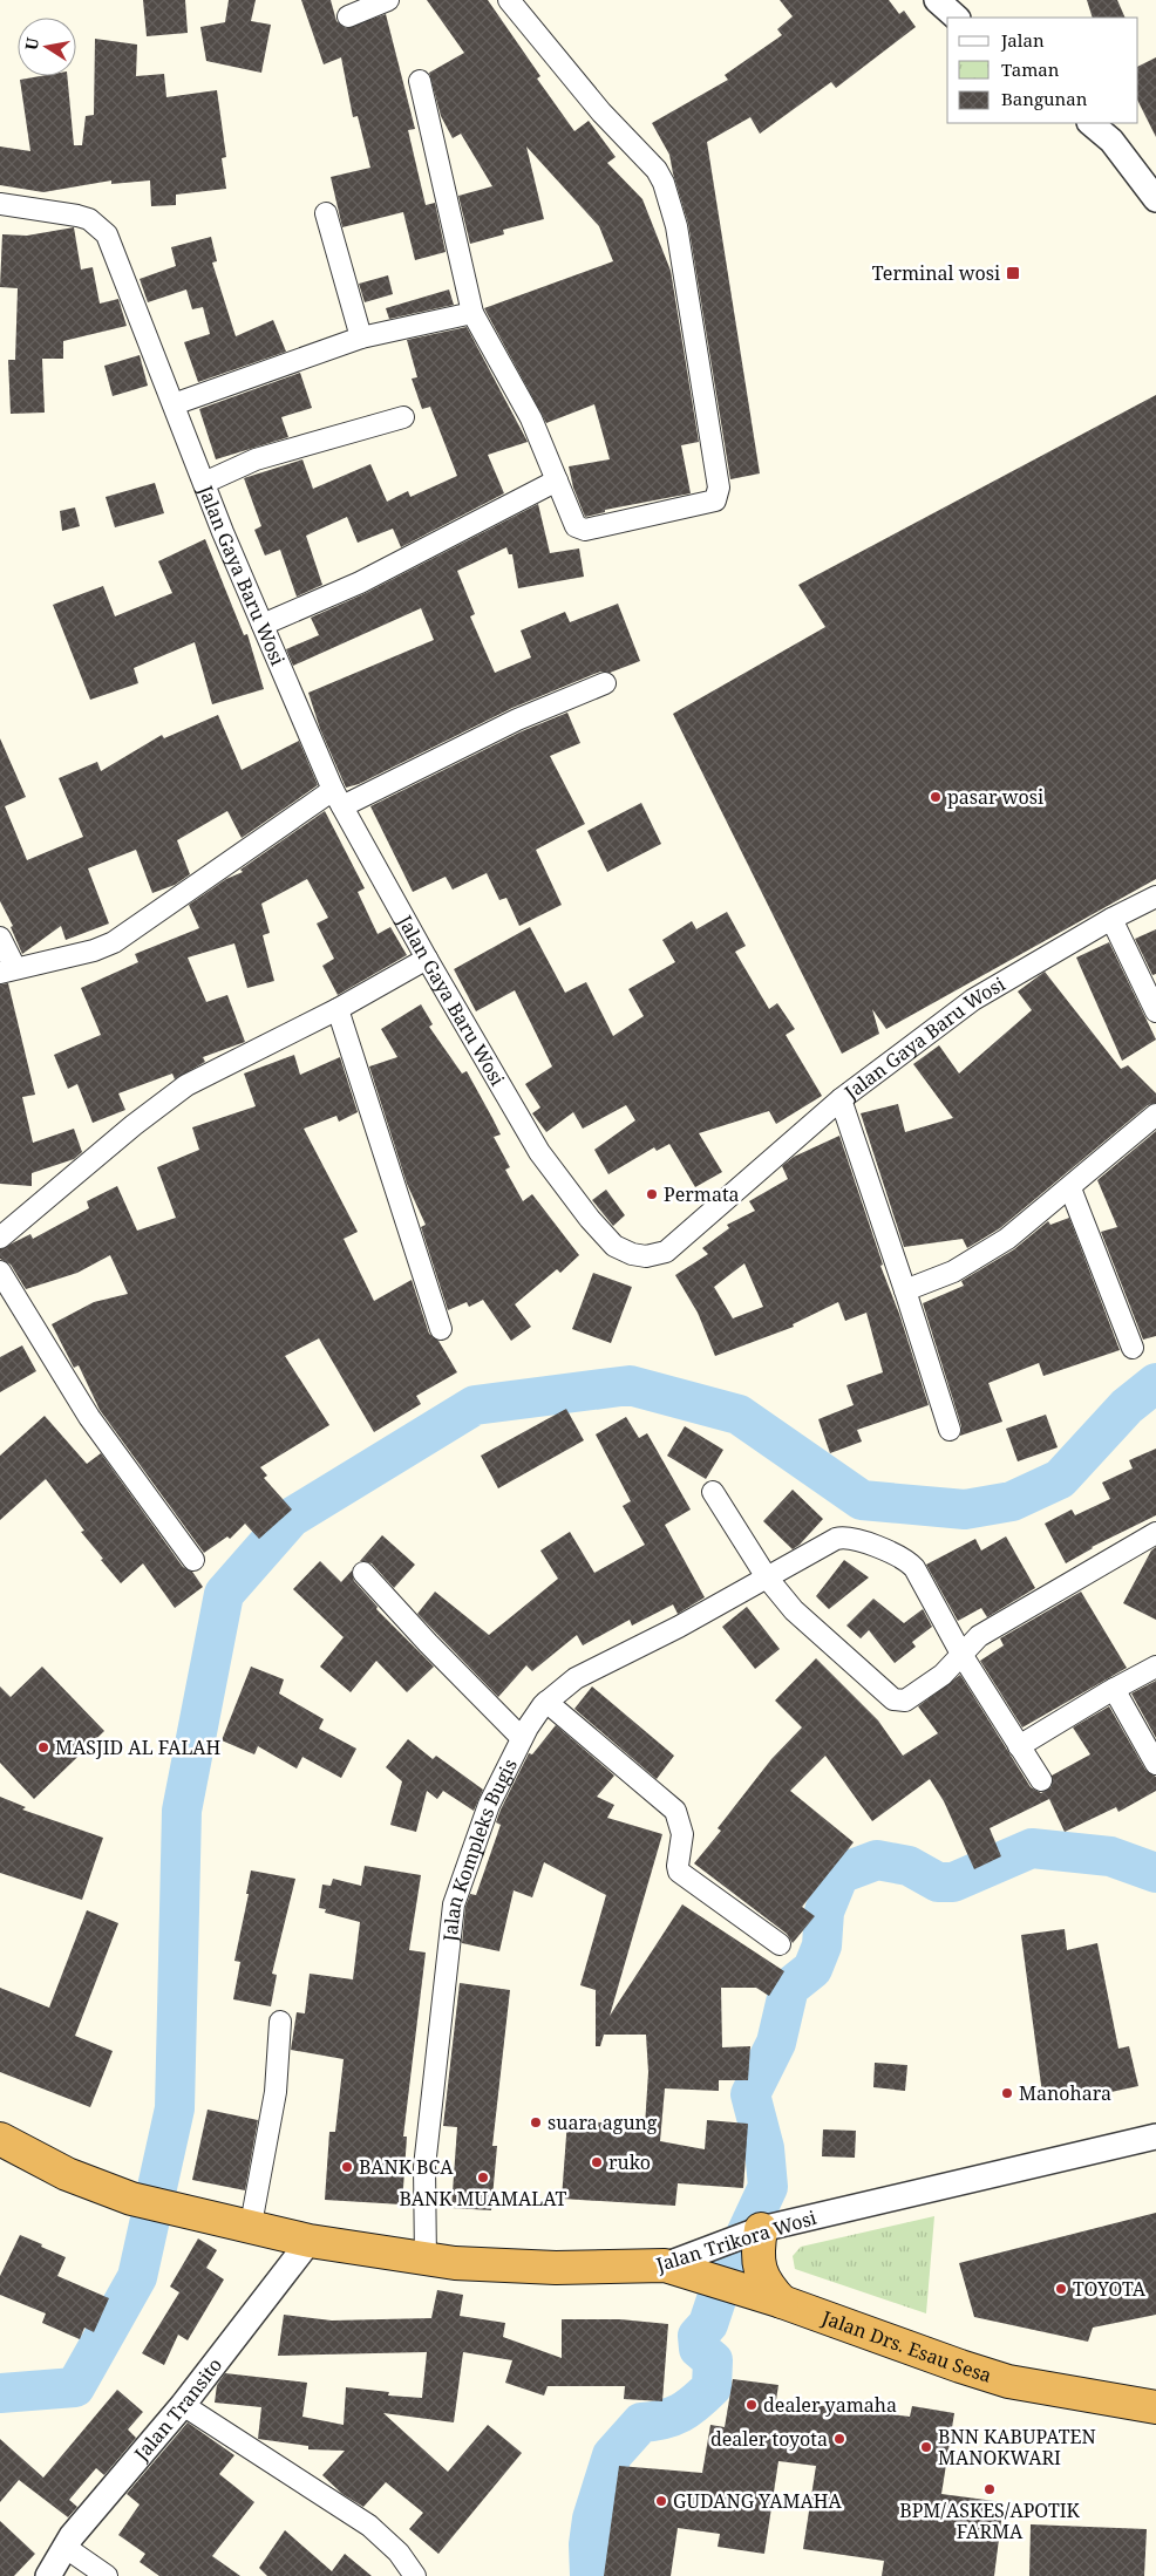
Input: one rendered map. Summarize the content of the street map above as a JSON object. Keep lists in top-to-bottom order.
{
  "streets": {
    "highway": ["Jalan Trikora Wosi", "Jalan Drs. Esau Sesa"],
    "street": ["Jalan Gaya Baru Wosi", "Jalan Kompleks Bugis", "Jalan Transito"]
  },
  "crossings": [
    ["Jalan Kompleks Bugis", "Jalan Trikora Wosi"],
    ["Jalan Trikora Wosi", "Jalan Drs. Esau Sesa"],
    ["Jalan Trikora Wosi", "Jalan Transito"]
  ],
  "places": {
    "transit": ["Terminal wosi"],
    "other": [
      "pasar wosi",
      "Permata",
      "MASJID AL FALAH",
      "Manohara",
      "suara agung",
      "ruko",
      "BANK BCA",
      "BANK MUAMALAT",
      "TOYOTA",
      "dealer yamaha",
      "dealer toyota",
      "BNN KABUPATEN MANOKWARI",
      "BPM/ASKES/APOTIK FARMA",
      "GUDANG YAMAHA"
    ]
  },
  "legend": ["Jalan", "Taman", "Bangunan"],
  "north": "left"
}
